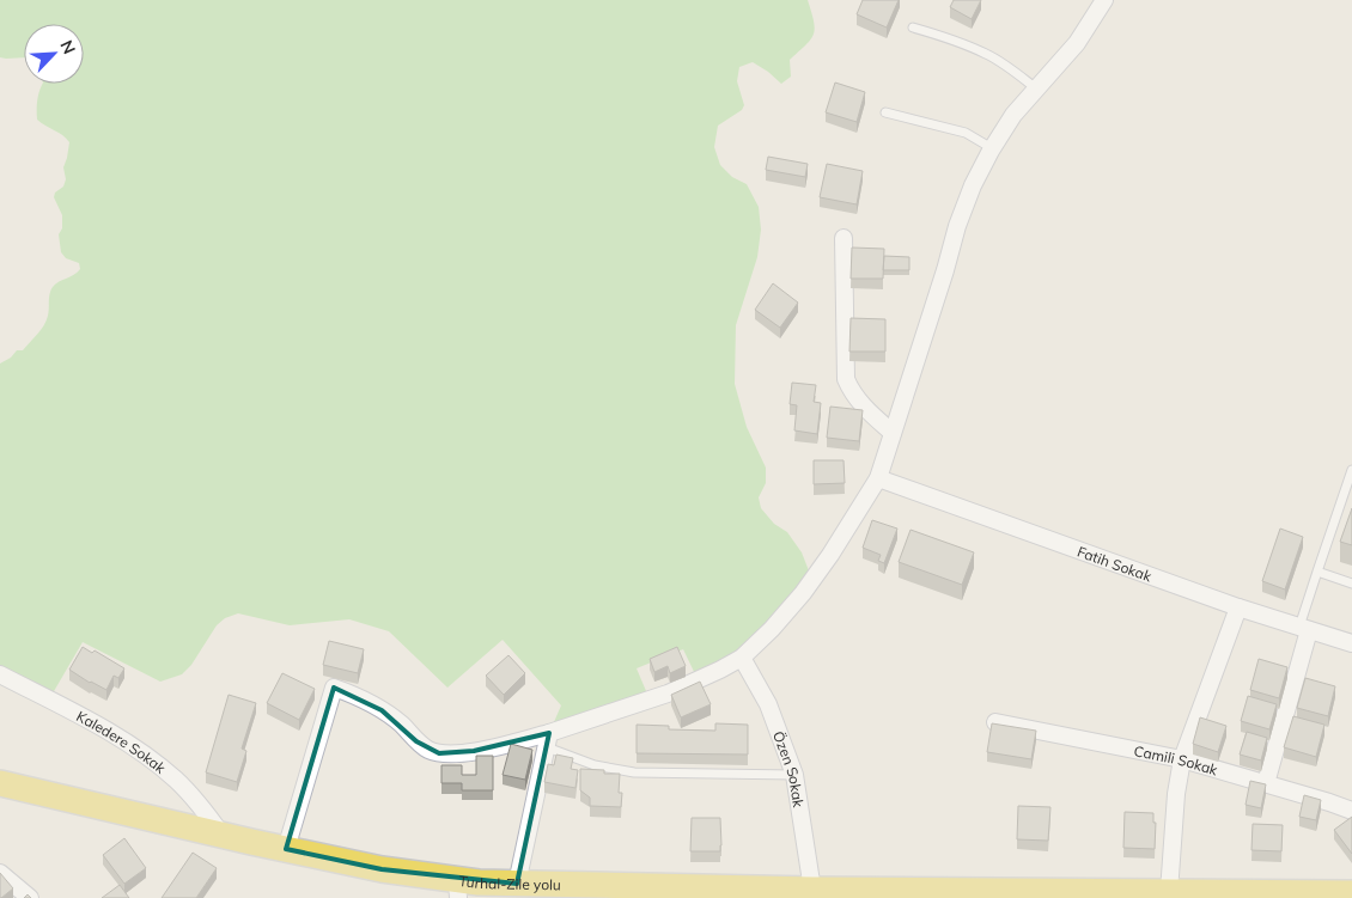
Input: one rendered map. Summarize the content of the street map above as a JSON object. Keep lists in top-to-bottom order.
{
  "streets": {
    "main road": ["Turhal-Zile yolu"],
    "street": [
      "Fatih Sokak",
      "Kaledere Sokak",
      "Camili Sokak",
      "Özen Sokak"
    ]
  },
  "crossings": [
    ["Kaledere Sokak", "Turhal-Zile yolu"],
    ["Özen Sokak", "Turhal-Zile yolu"]
  ],
  "north": "top right"
}
